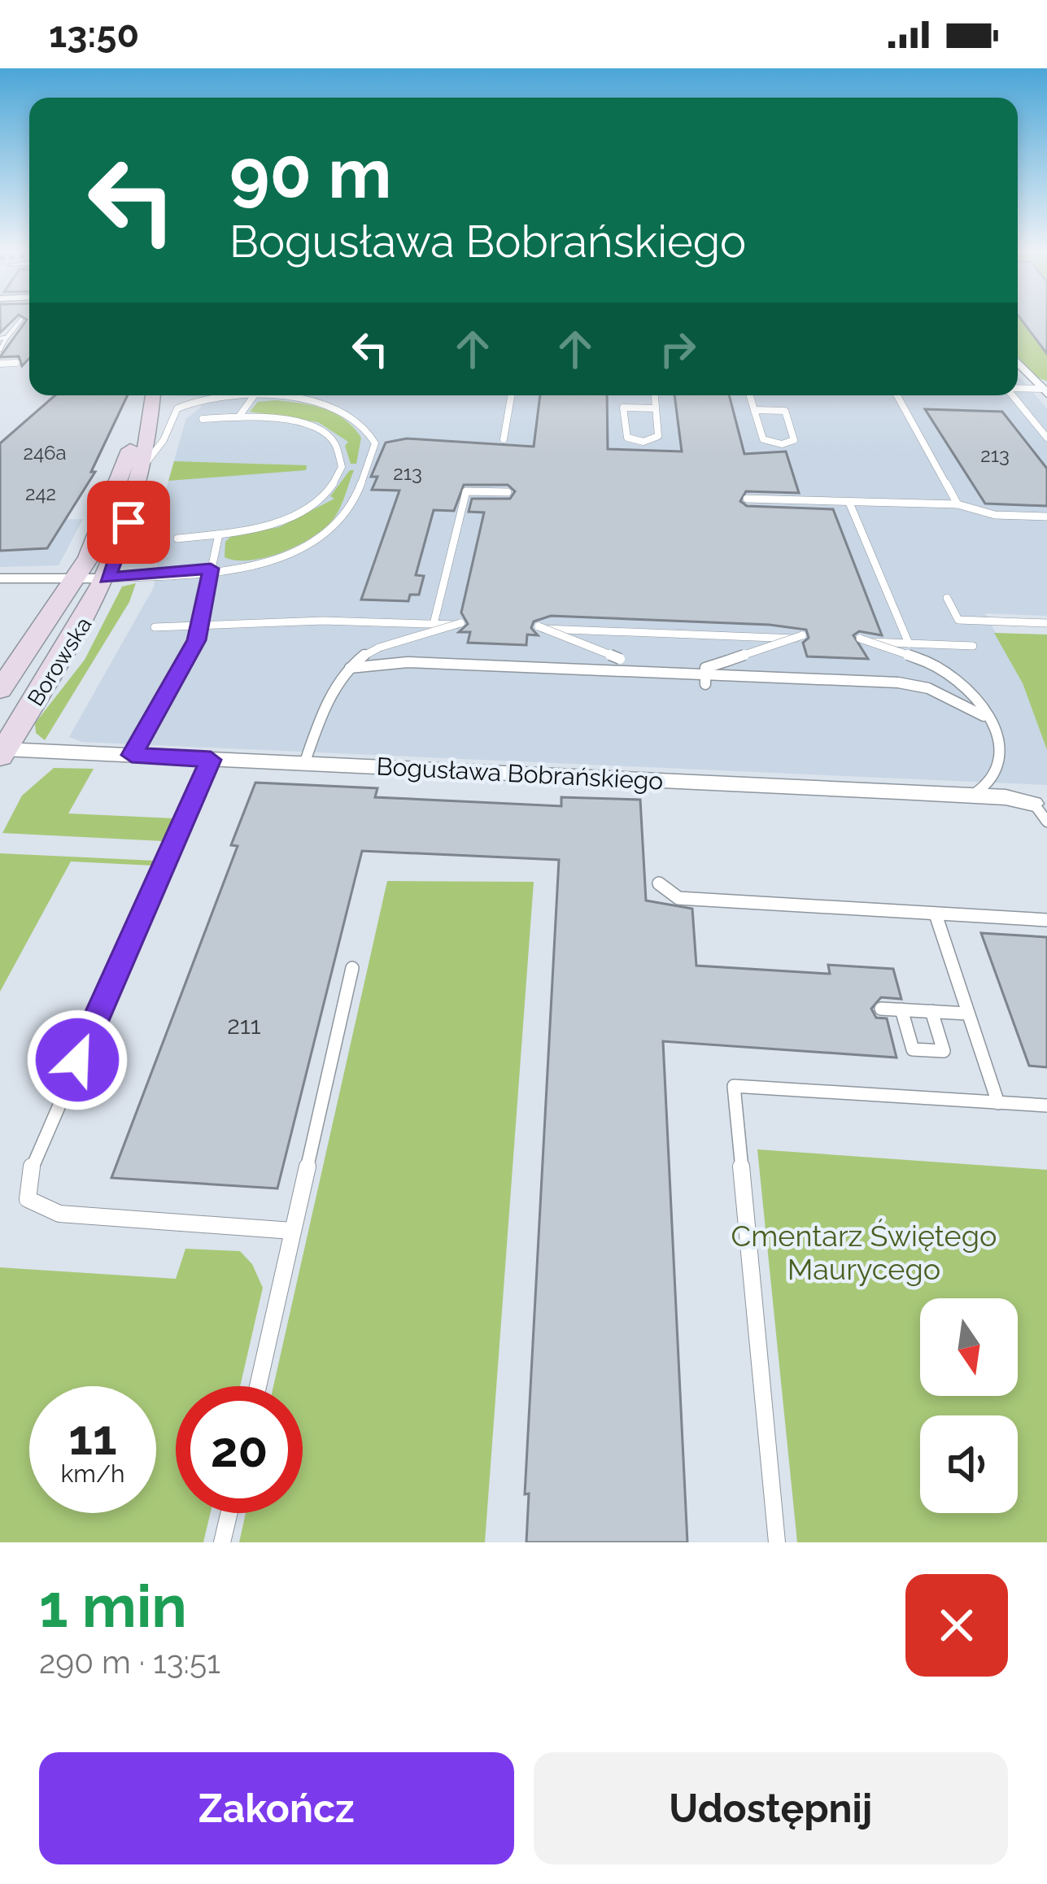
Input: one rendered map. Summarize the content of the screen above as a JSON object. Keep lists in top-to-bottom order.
{
  "streets": {
    "street": ["Borowska", "Bogusława Bobrańskiego"]
  },
  "crossings": [
    ["Borowska", "Bogusława Bobrańskiego"]
  ],
  "parks": ["Cmentarz Świętego Maurycego"],
  "house_numbers": [
    "246a",
    "213",
    "213",
    "242",
    "211"
  ],
  "north": "bottom",
  "page": {
    "status": "13:50",
    "turn": ["90 m", "Bogusława Bobrańskiego"],
    "speed": "11 km/h",
    "limit": "20",
    "heading": ["1 min", "290 m · 13:51"],
    "buttons": ["Zakończ", "Udostępnij"]
  }
}
